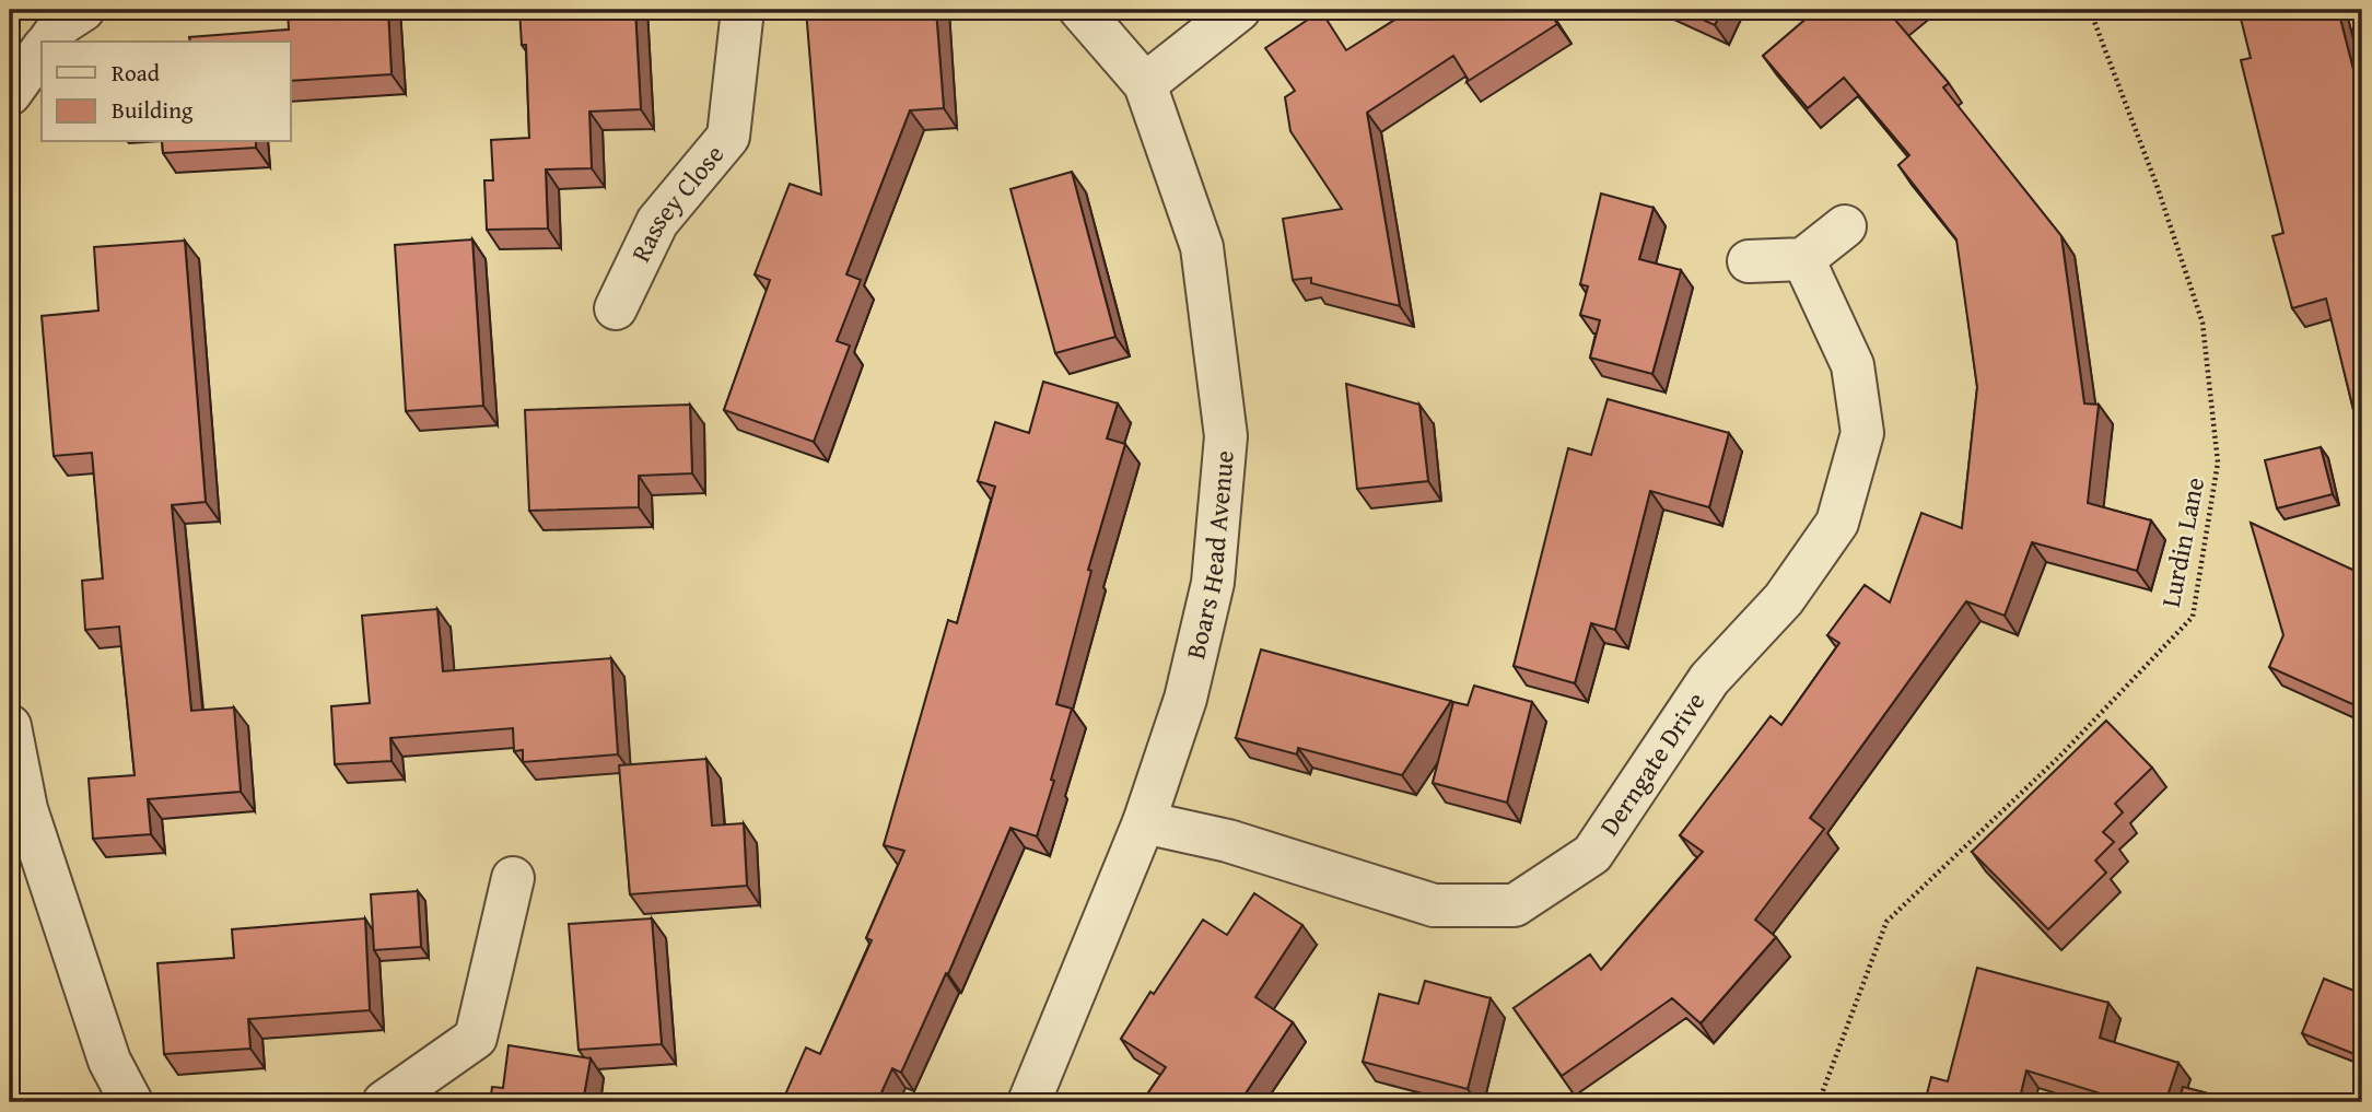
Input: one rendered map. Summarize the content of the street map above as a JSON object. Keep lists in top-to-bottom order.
{
  "streets": {
    "street": ["Rassey Close", "Boars Head Avenue", "Derngate Drive"],
    "path": ["Lurdin Lane"]
  },
  "crossings": [
    ["Boars Head Avenue", "Derngate Drive"]
  ],
  "legend": ["Road", "Building"]
}
